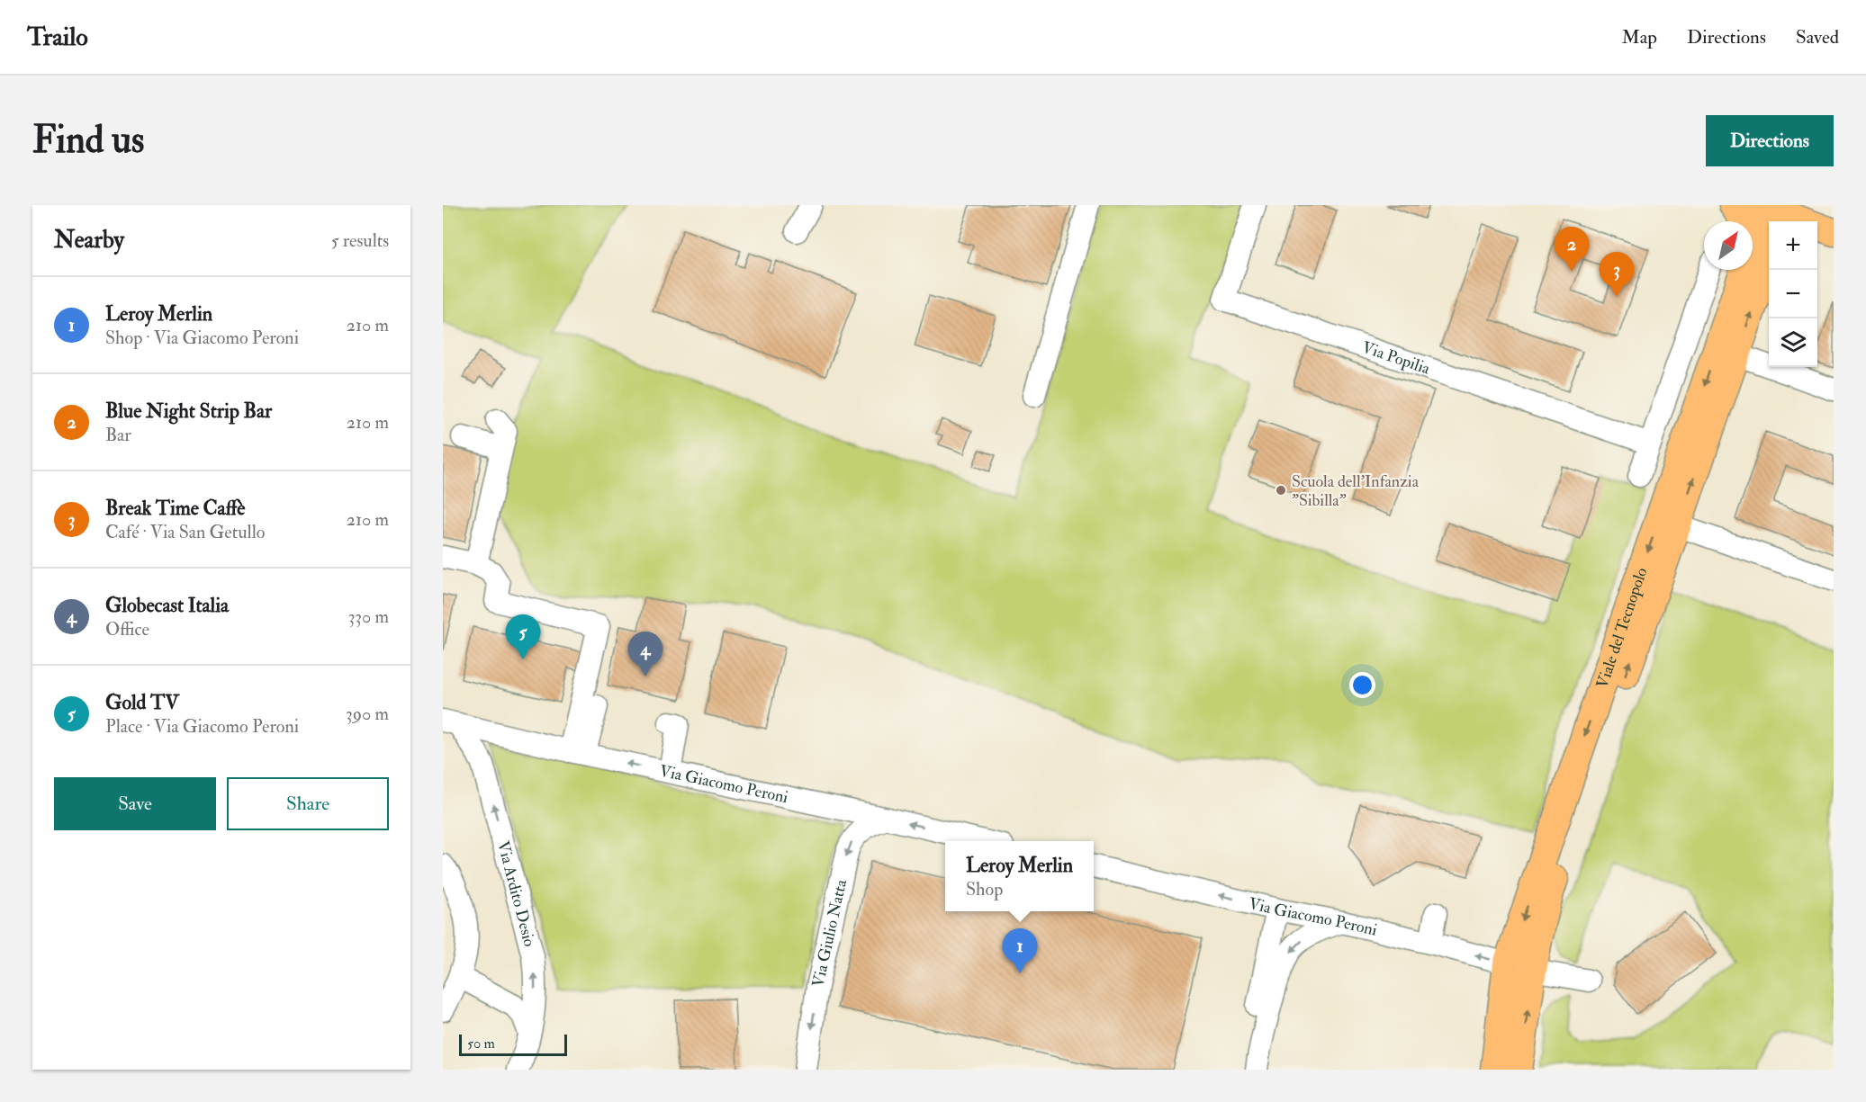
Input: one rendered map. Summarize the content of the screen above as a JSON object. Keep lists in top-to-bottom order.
{
  "streets": {
    "main road": ["Viale del Tecnopolo"],
    "street": [
      "Via Popilia",
      "Via Giacomo Peroni",
      "Via Ardito Desio",
      "Via Giulio Natta"
    ]
  },
  "crossings": [
    ["Viale del Tecnopolo", "Via Giacomo Peroni"],
    ["Via Giacomo Peroni", "Via Ardito Desio"],
    ["Via Giacomo Peroni", "Via Giulio Natta"]
  ],
  "one_way": ["Via Giacomo Peroni", "Via Giulio Natta"],
  "places": ["Scuola dell'Infanzia \"Sibilla\""],
  "scale_bar": "50 m",
  "north": "top right",
  "page": {
    "header": "Trailo",
    "nav": ["Map", "Directions", "Saved"],
    "buttons": [
      "Directions",
      ["Save", "Share"]
    ],
    "title": "Find us",
    "heading": ["Nearby", "5 results"],
    "map_buttons": ["+", "−"],
    "pins": [
      "2",
      "3",
      "5",
      "4",
      "1"
    ],
    "list": [
      {
        "mark": "1",
        "name": "Leroy Merlin",
        "note": "Shop · Via Giacomo Peroni",
        "value": "210 m"
      },
      {
        "mark": "2",
        "name": "Blue Night Strip Bar",
        "note": "Bar",
        "value": "210 m"
      },
      {
        "mark": "3",
        "name": "Break Time Caffè",
        "note": "Café · Via San Getullo",
        "value": "210 m"
      },
      {
        "mark": "4",
        "name": "Globecast Italia",
        "note": "Office",
        "value": "330 m"
      },
      {
        "mark": "5",
        "name": "Gold TV",
        "note": "Place · Via Giacomo Peroni",
        "value": "390 m"
      }
    ],
    "popup": ["Leroy Merlin", "Shop"],
    "scale": "50 m"
  }
}
